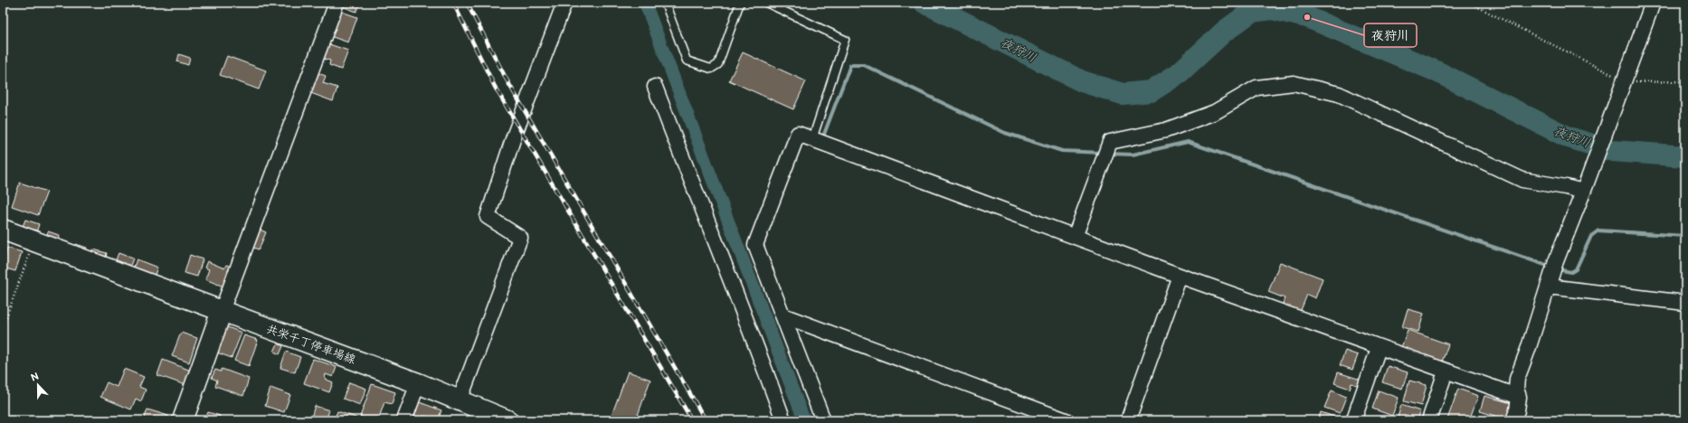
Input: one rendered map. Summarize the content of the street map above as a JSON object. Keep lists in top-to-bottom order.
{
  "streets": {
    "main road": ["共栄千丁停車場線"]
  },
  "water": ["夜狩川"],
  "places": ["夜狩川"],
  "north": "top"
}
